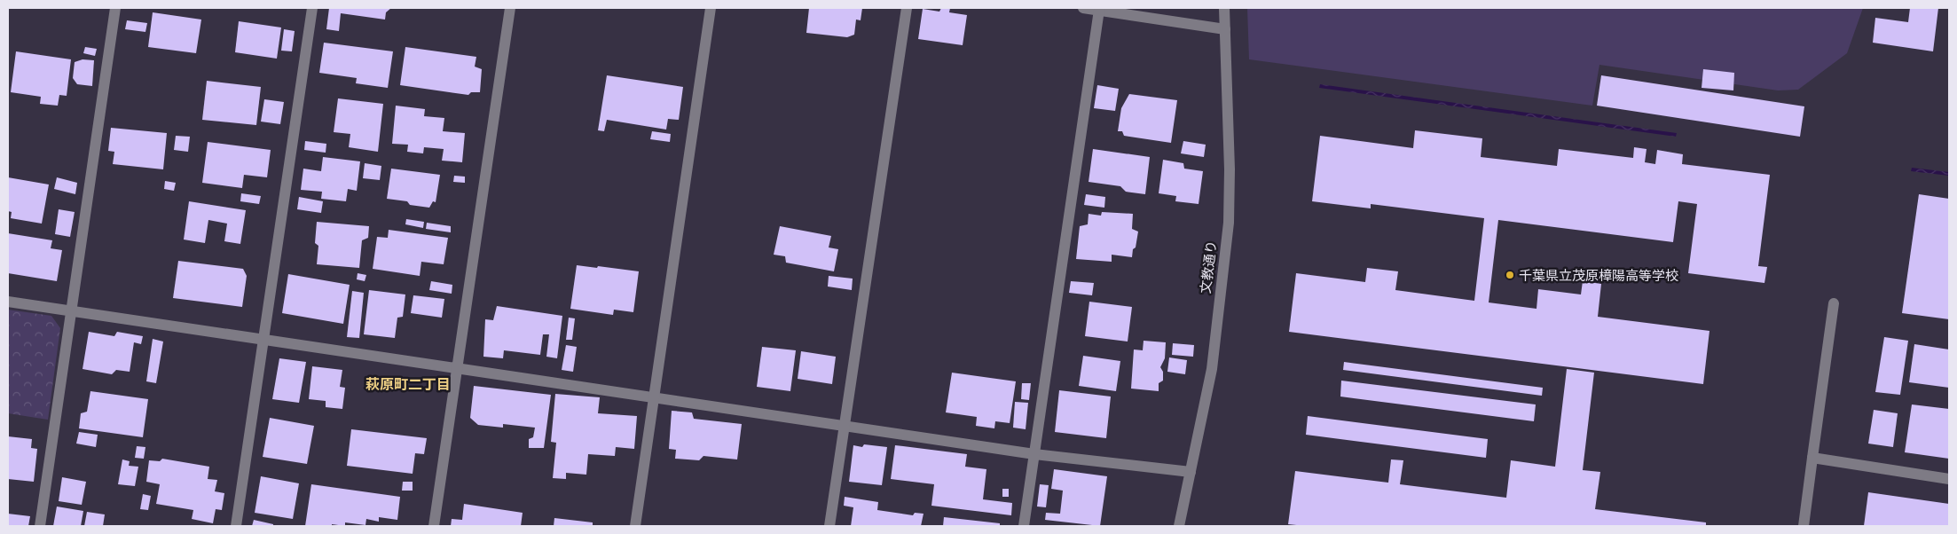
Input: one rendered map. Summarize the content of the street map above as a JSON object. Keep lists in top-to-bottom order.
{
  "streets": {
    "street": ["文教通り"]
  },
  "districts": ["萩原町二丁目"],
  "places": ["千葉県立茂原樟陽高等学校"]
}
